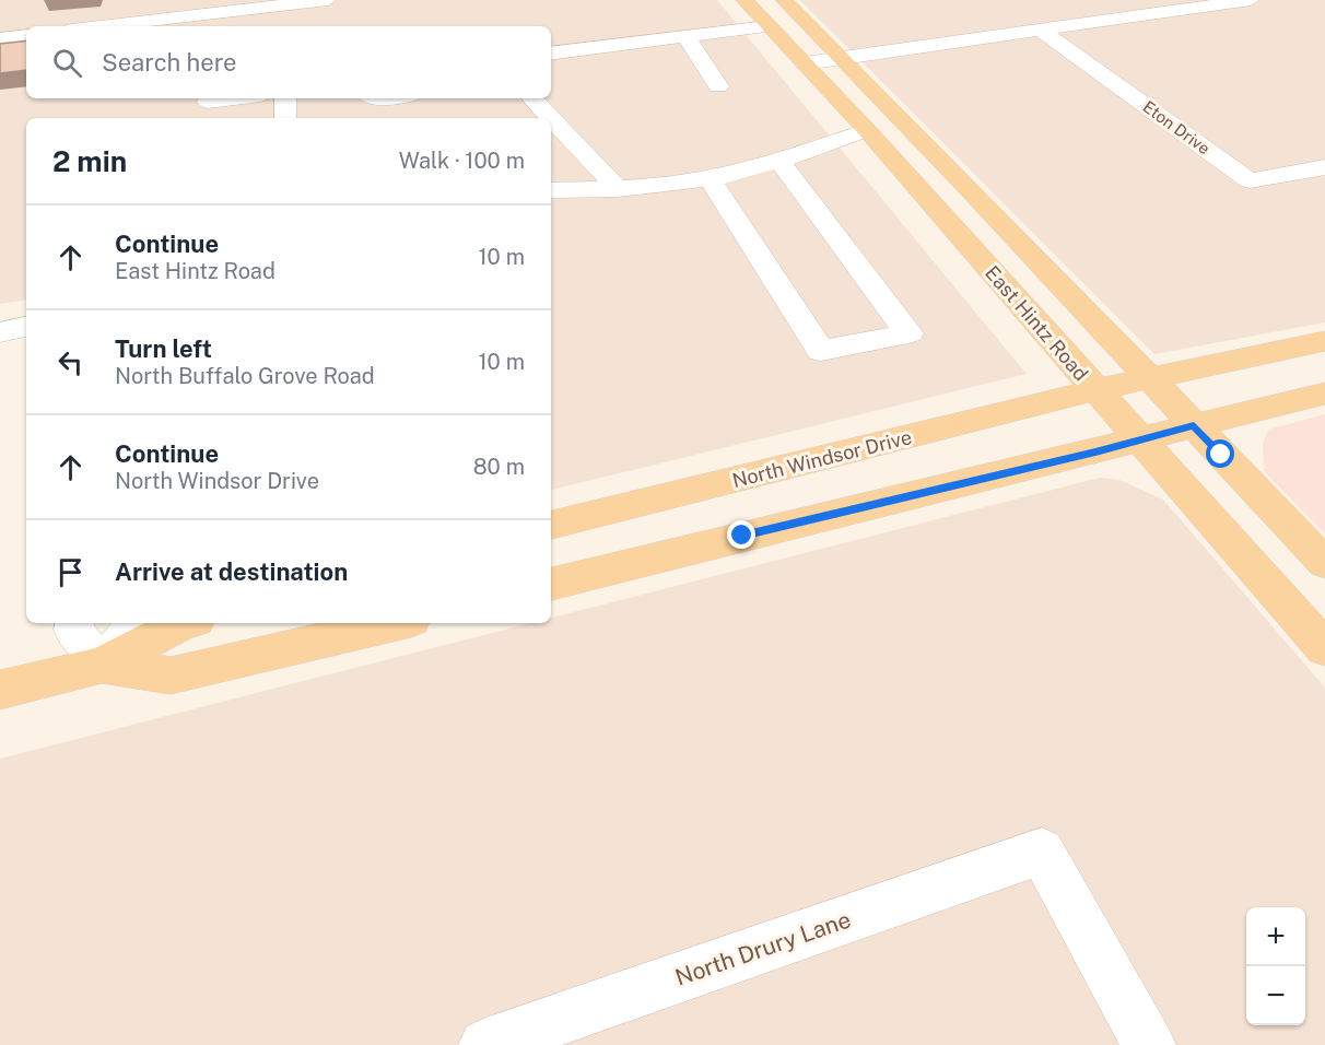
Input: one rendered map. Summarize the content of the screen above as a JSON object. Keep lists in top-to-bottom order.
{
  "streets": {
    "main road": ["East Hintz Road", "North Windsor Drive"],
    "street": ["Eton Drive", "North Drury Lane"]
  },
  "crossings": [
    ["East Hintz Road", "North Windsor Drive"]
  ],
  "page": {
    "search": "Search here",
    "heading": ["2 min", "Walk · 100 m"],
    "list": [
      ["Continue", "East Hintz Road", "10 m"],
      ["Turn left", "North Buffalo Grove Road", "10 m"],
      ["Continue", "North Windsor Drive", "80 m"],
      "Arrive at destination"
    ],
    "map_buttons": ["+", "−"]
  }
}
